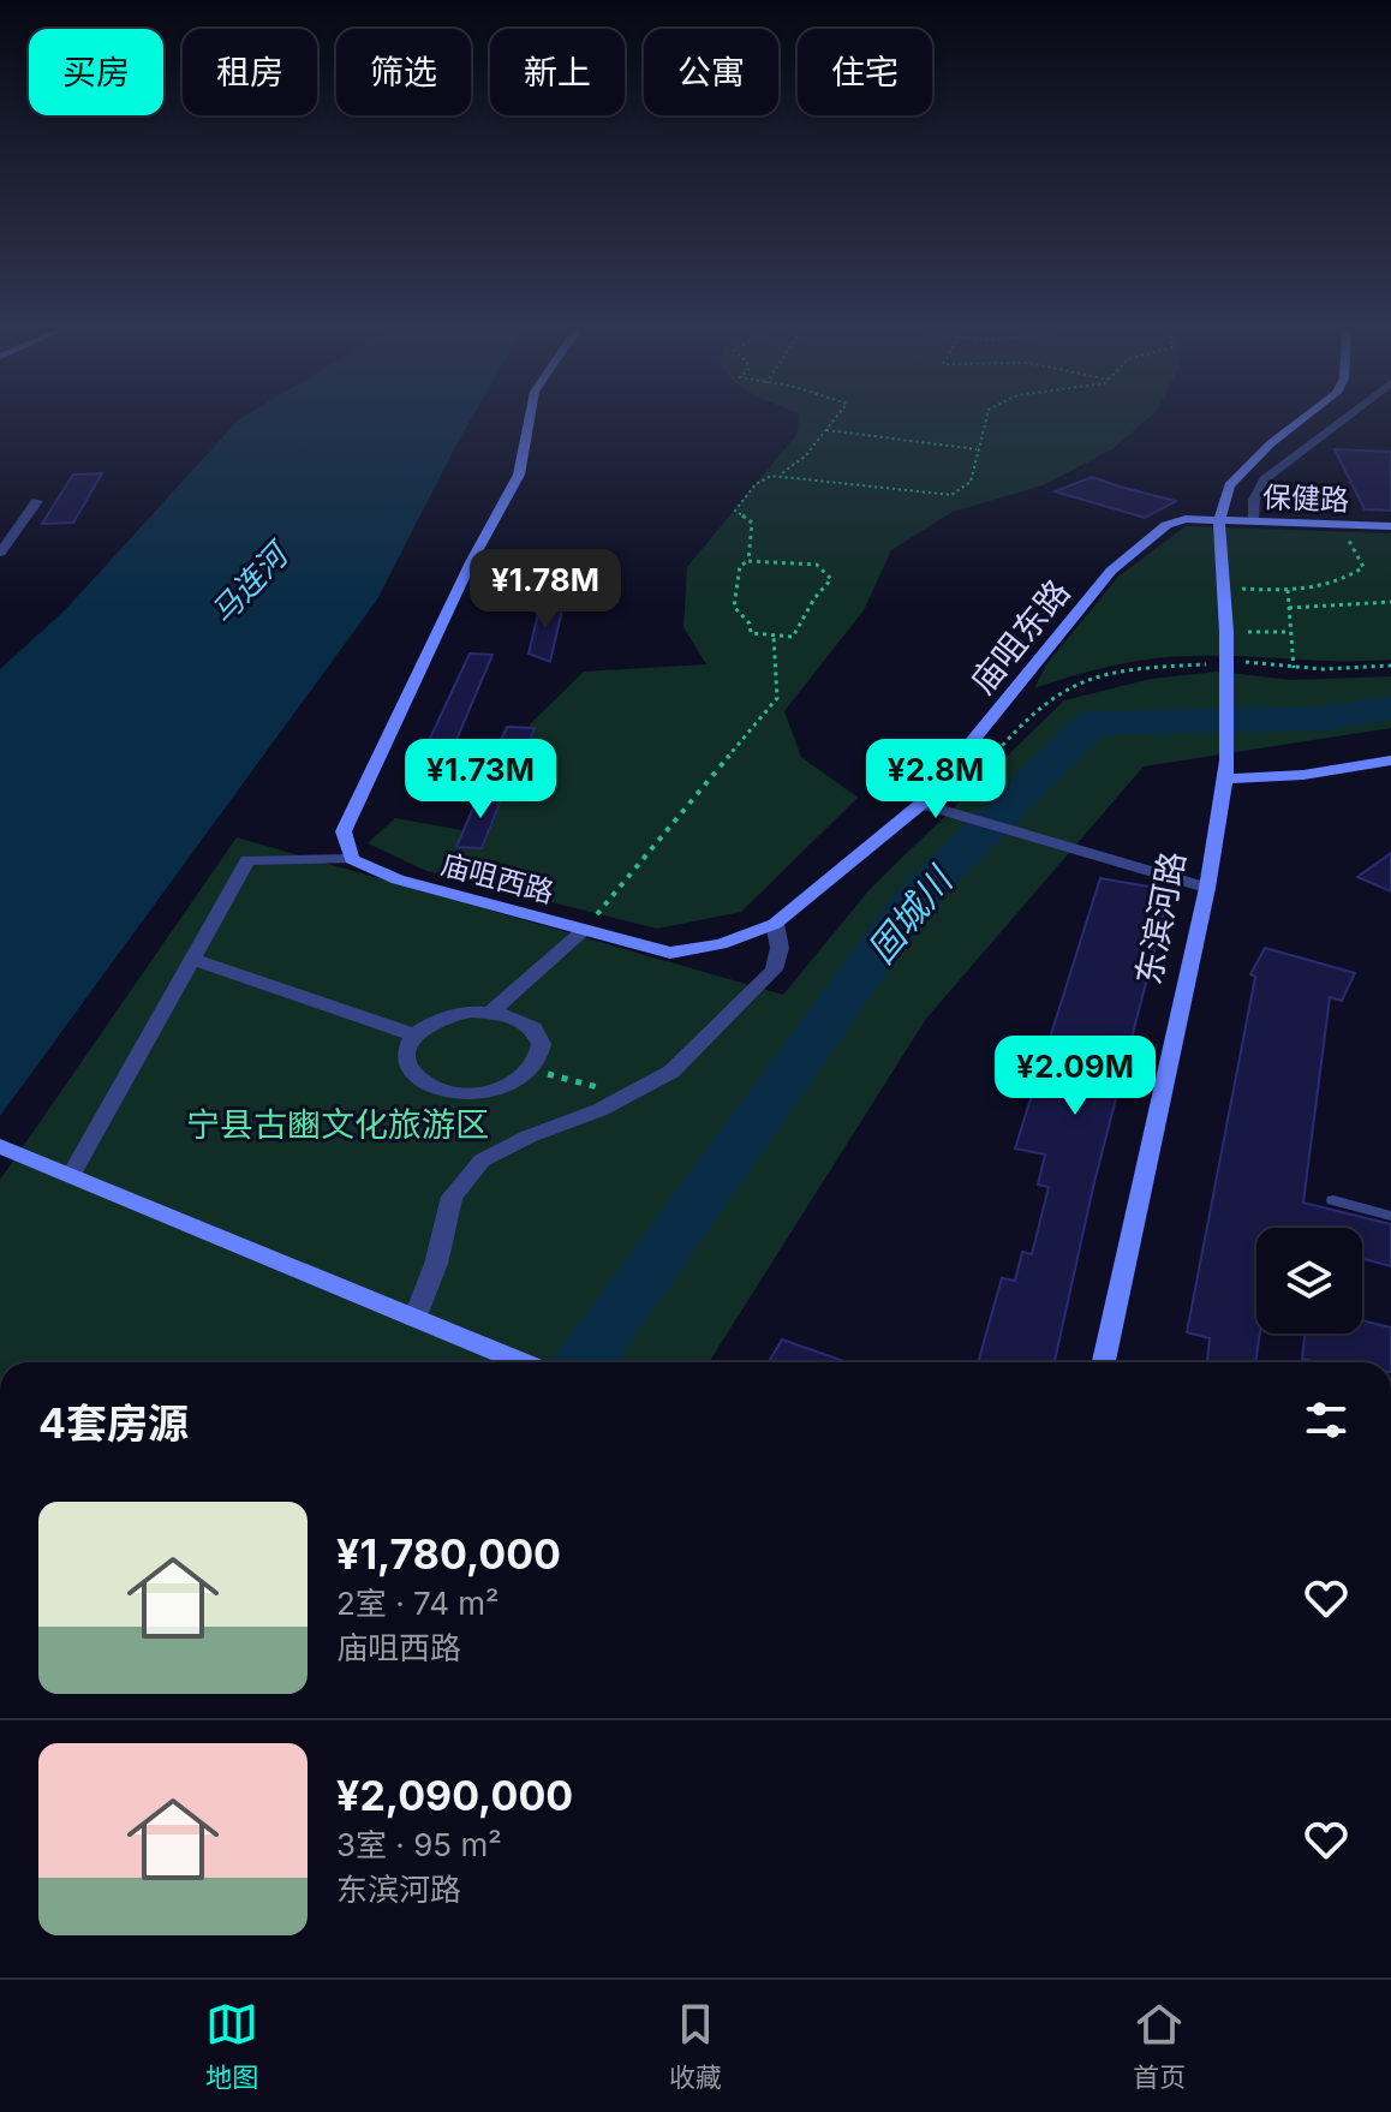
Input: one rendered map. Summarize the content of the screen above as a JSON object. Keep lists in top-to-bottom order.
{
  "streets": {
    "street": [
      "保健路",
      "庙咀东路",
      "庙咀西路",
      "东滨河路"
    ]
  },
  "crossings": [
    ["保健路", "庙咀东路"],
    ["保健路", "东滨河路"],
    ["庙咀东路", "庙咀西路"],
    ["庙咀东路", "东滨河路"]
  ],
  "water": ["马连河", "固城川"],
  "parks": ["宁县古豳文化旅游区"],
  "page": {
    "chip": [
      "买房",
      "租房",
      "筛选",
      "新上",
      "公寓",
      "住宅"
    ],
    "price": [
      "¥1.78M",
      "¥1.73M",
      "¥2.8M",
      "¥2.09M"
    ],
    "heading": "4套房源",
    "list": [
      {
        "name": "¥1,780,000",
        "note": "2室 · 74 m² · 庙咀西路"
      },
      {
        "name": "¥2,090,000",
        "note": "3室 · 95 m² · 东滨河路"
      }
    ],
    "tabs": ["地图", "收藏", "首页"]
  }
}
